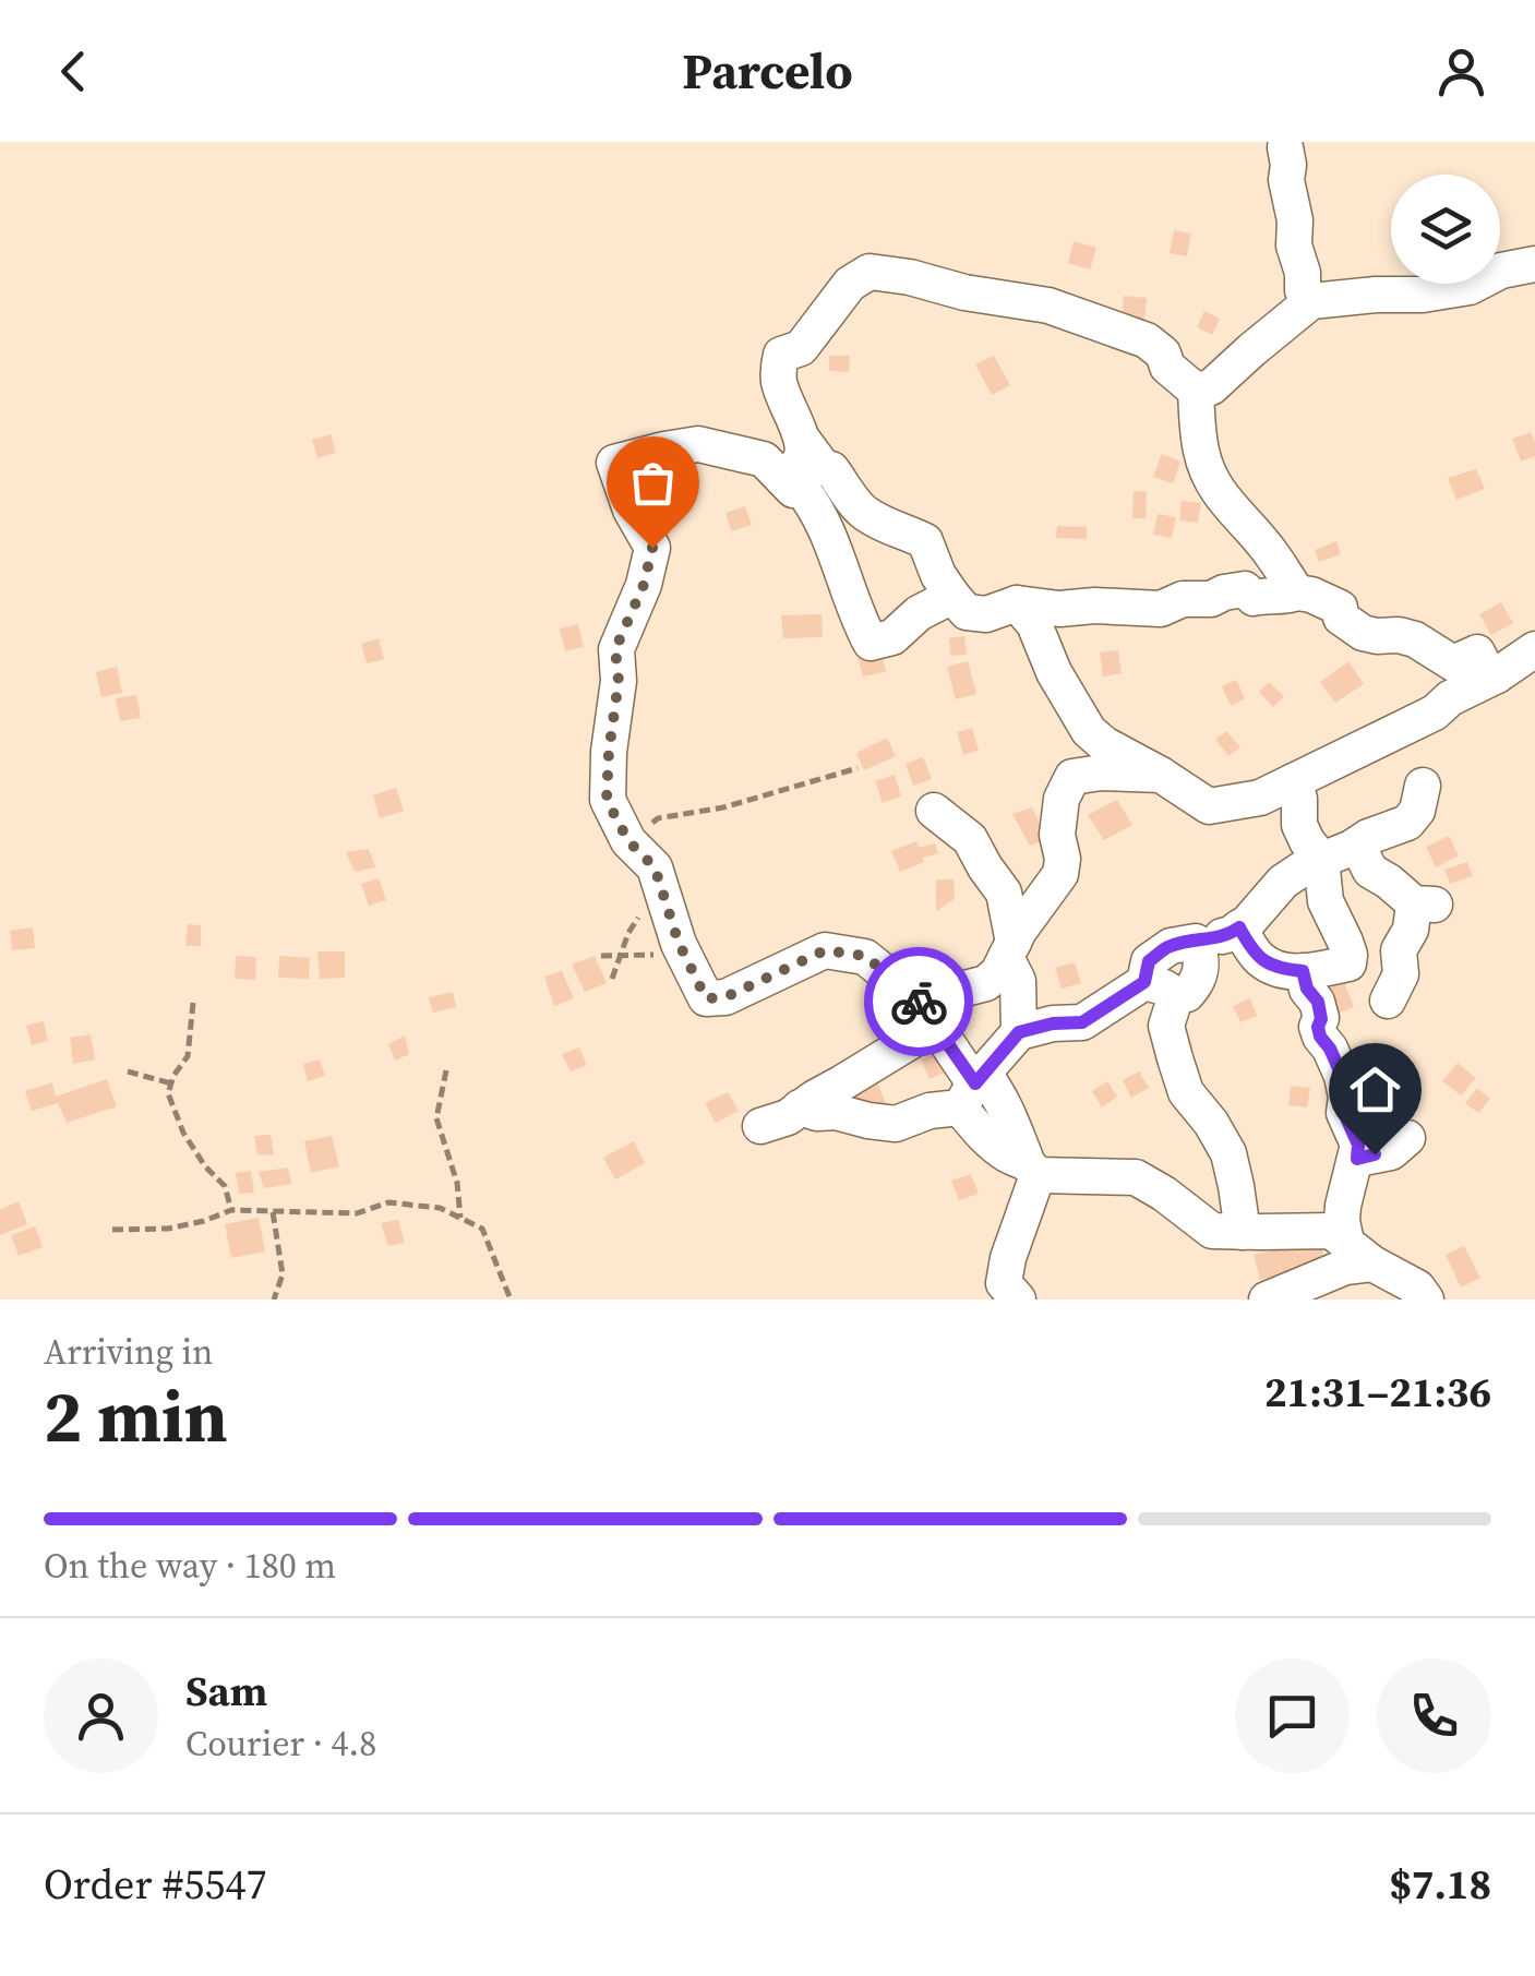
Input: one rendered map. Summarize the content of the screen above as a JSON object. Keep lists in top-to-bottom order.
{
  "page": {
    "header": "Parcelo",
    "heading": ["2 min", "Arriving in", "21:31–21:36"],
    "panel": [
      "Sam",
      "Courier · 4.8",
      "Order #5547",
      "$7.18"
    ],
    "bar": "On the way · 180 m"
  }
}
